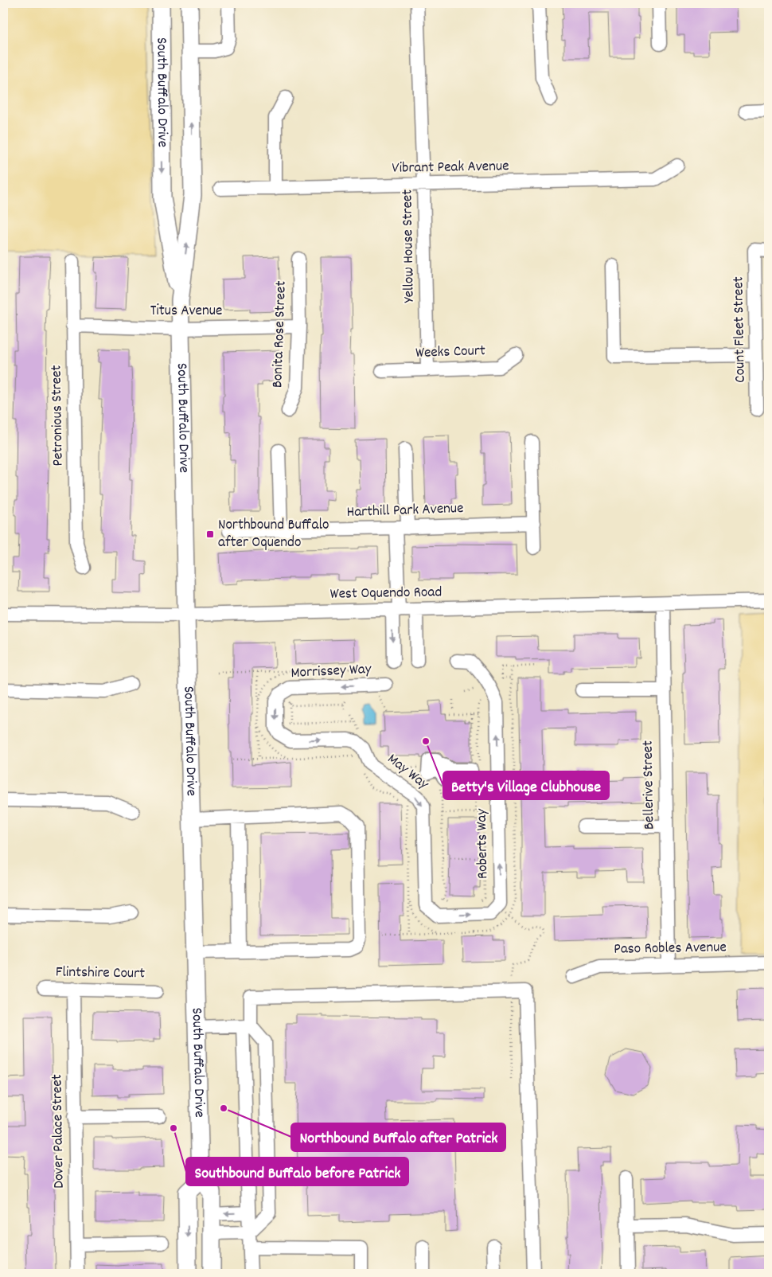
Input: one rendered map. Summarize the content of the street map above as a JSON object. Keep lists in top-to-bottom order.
{
  "streets": {
    "main road": ["South Buffalo Drive"],
    "street": [
      "Vibrant Peak Avenue",
      "Yellow House Street",
      "Titus Avenue",
      "Count Fleet Street",
      "Bonita Rose Street",
      "Weeks Court",
      "Petronious Street",
      "Harthill Park Avenue",
      "West Oquendo Road",
      "Morrissey Way",
      "May Way",
      "Bellerive Street",
      "Roberts Way",
      "Paso Robles Avenue",
      "Flintshire Court",
      "Dover Palace Street"
    ]
  },
  "crossings": [
    ["South Buffalo Drive", "Titus Avenue"],
    ["South Buffalo Drive", "West Oquendo Road"],
    ["Vibrant Peak Avenue", "Yellow House Street"],
    ["Yellow House Street", "Weeks Court"],
    ["Titus Avenue", "Bonita Rose Street"],
    ["Titus Avenue", "Petronious Street"],
    ["West Oquendo Road", "Bellerive Street"],
    ["Morrissey Way", "May Way"],
    ["May Way", "Roberts Way"],
    ["Bellerive Street", "Paso Robles Avenue"],
    ["Flintshire Court", "Dover Palace Street"]
  ],
  "one_way": ["May Way"],
  "places": {
    "transit": ["Northbound Buffalo after Oquendo"],
    "other": ["Betty's Village Clubhouse", "Northbound Buffalo after Patrick", "Southbound Buffalo before Patrick"]
  }
}
